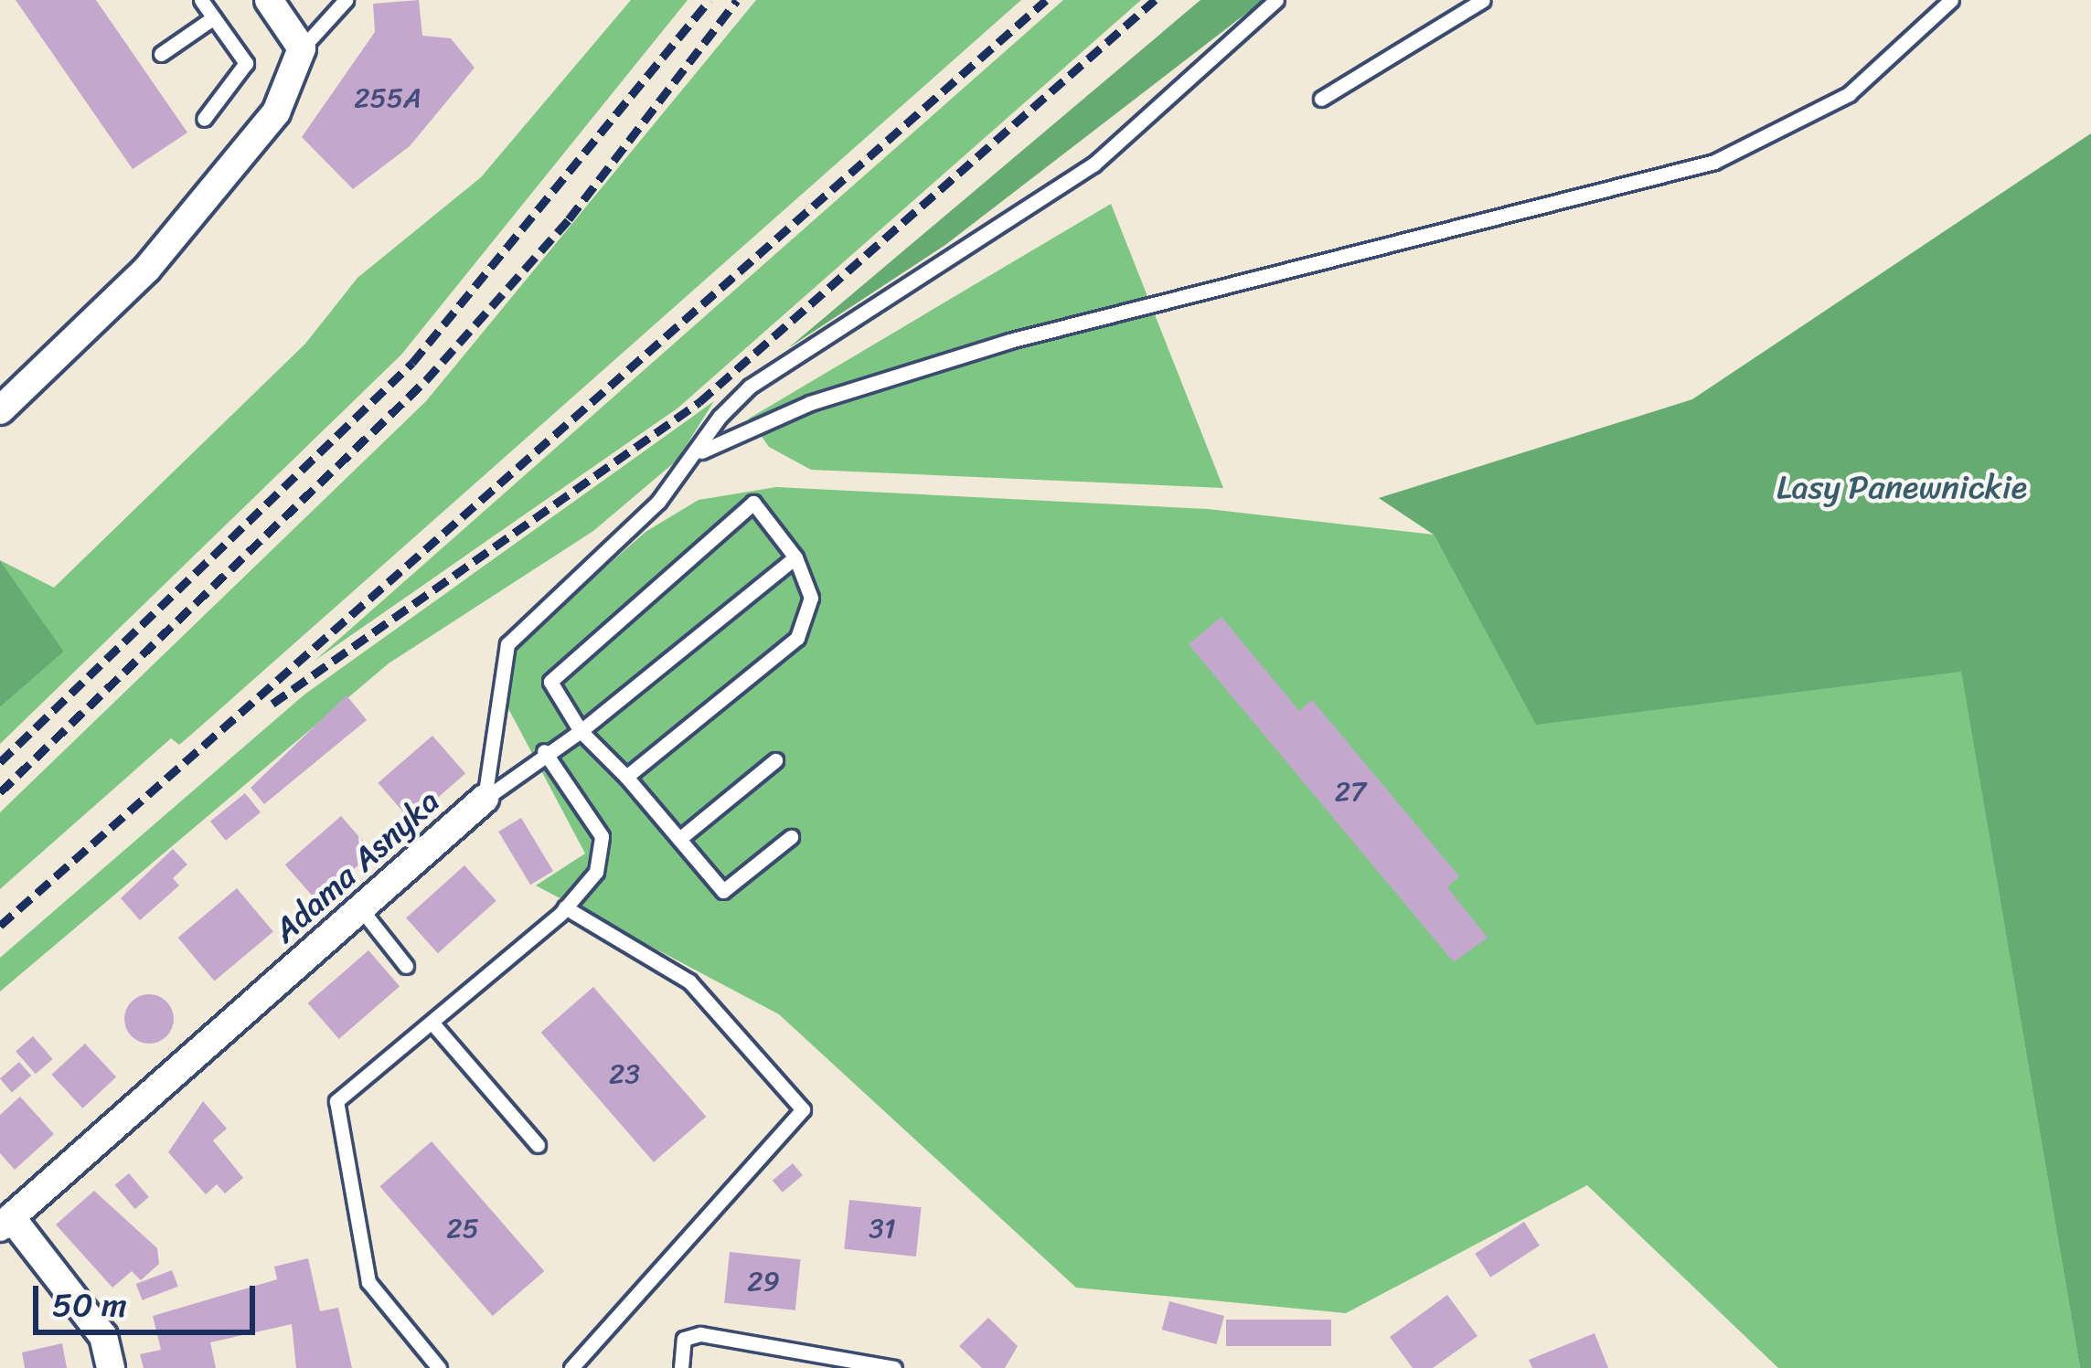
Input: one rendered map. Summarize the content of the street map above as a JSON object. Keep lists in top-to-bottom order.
{
  "streets": {
    "street": ["Adama Asnyka"]
  },
  "parks": ["Lasy Panewnickie"],
  "house_numbers": [
    "255A",
    "27",
    "23",
    "25",
    "31",
    "29"
  ],
  "scale_bar": "50 m"
}
